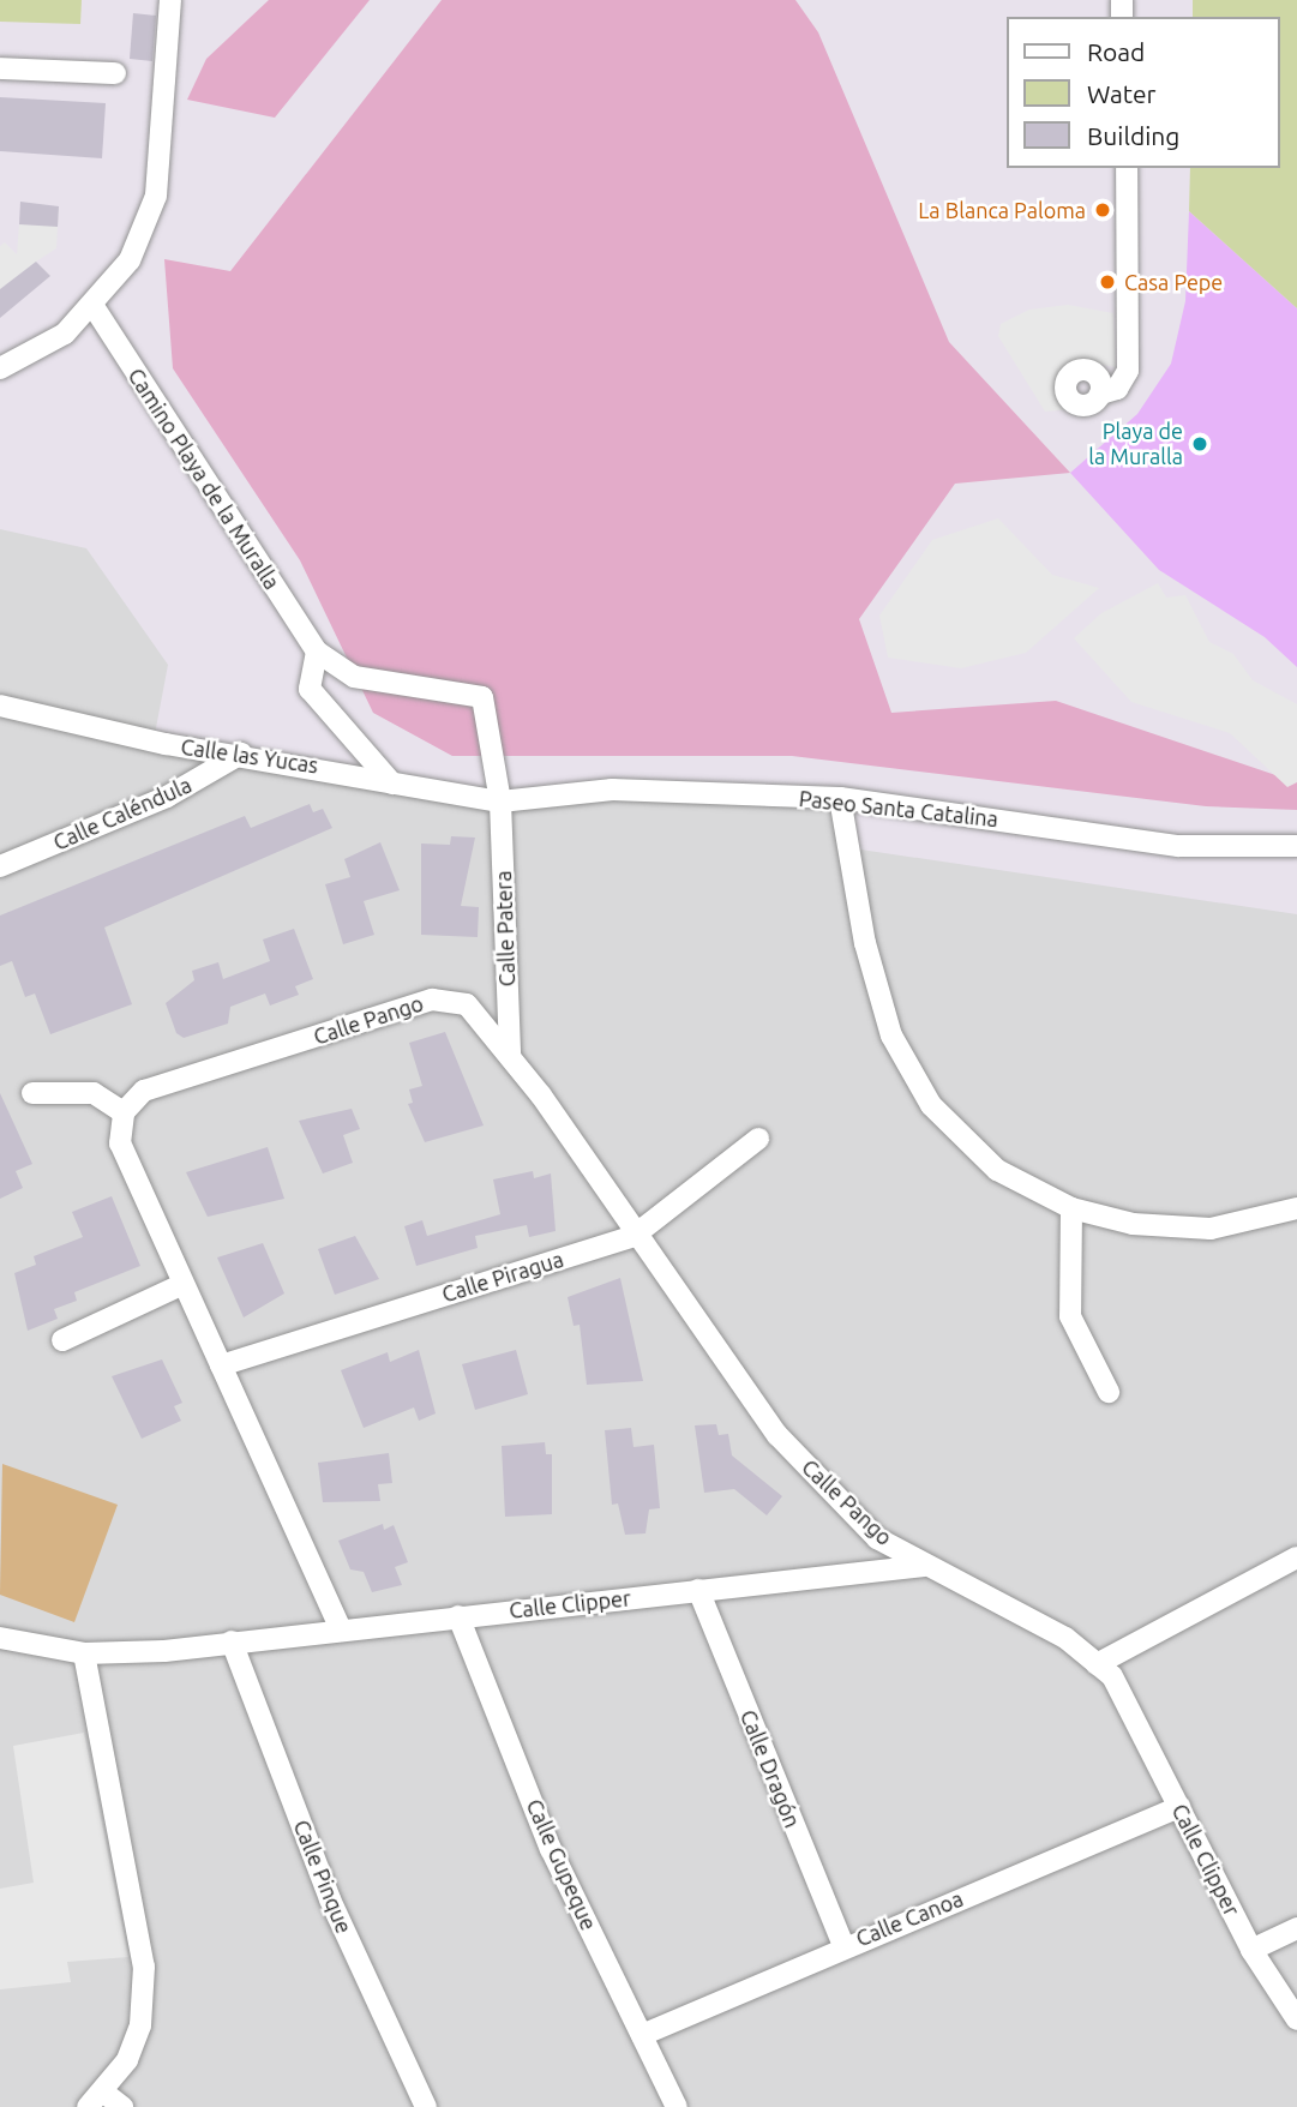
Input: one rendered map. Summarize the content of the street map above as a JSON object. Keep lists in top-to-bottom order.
{
  "streets": {
    "street": [
      "Camino Playa de la Muralla",
      "Calle las Yucas",
      "Paseo Santa Catalina",
      "Calle Caléndula",
      "Calle Patera",
      "Calle Pango",
      "Calle Piragua",
      "Calle Clipper",
      "Calle Dragón",
      "Calle Gupeque",
      "Calle Pinque",
      "Calle Canoa"
    ]
  },
  "crossings": [
    ["Camino Playa de la Muralla", "Calle las Yucas"],
    ["Camino Playa de la Muralla", "Paseo Santa Catalina"],
    ["Camino Playa de la Muralla", "Calle Patera"],
    ["Calle las Yucas", "Paseo Santa Catalina"],
    ["Calle las Yucas", "Calle Caléndula"],
    ["Calle las Yucas", "Calle Patera"],
    ["Paseo Santa Catalina", "Calle Patera"],
    ["Calle Patera", "Calle Pango"],
    ["Calle Pango", "Calle Piragua"],
    ["Calle Pango", "Calle Clipper"],
    ["Calle Clipper", "Calle Dragón"],
    ["Calle Clipper", "Calle Gupeque"],
    ["Calle Clipper", "Calle Pinque"],
    ["Calle Clipper", "Calle Canoa"],
    ["Calle Dragón", "Calle Canoa"],
    ["Calle Gupeque", "Calle Canoa"]
  ],
  "places": ["La Blanca Paloma", "Casa Pepe", "Playa de la Muralla"],
  "legend": ["Road", "Water", "Building"]
}
